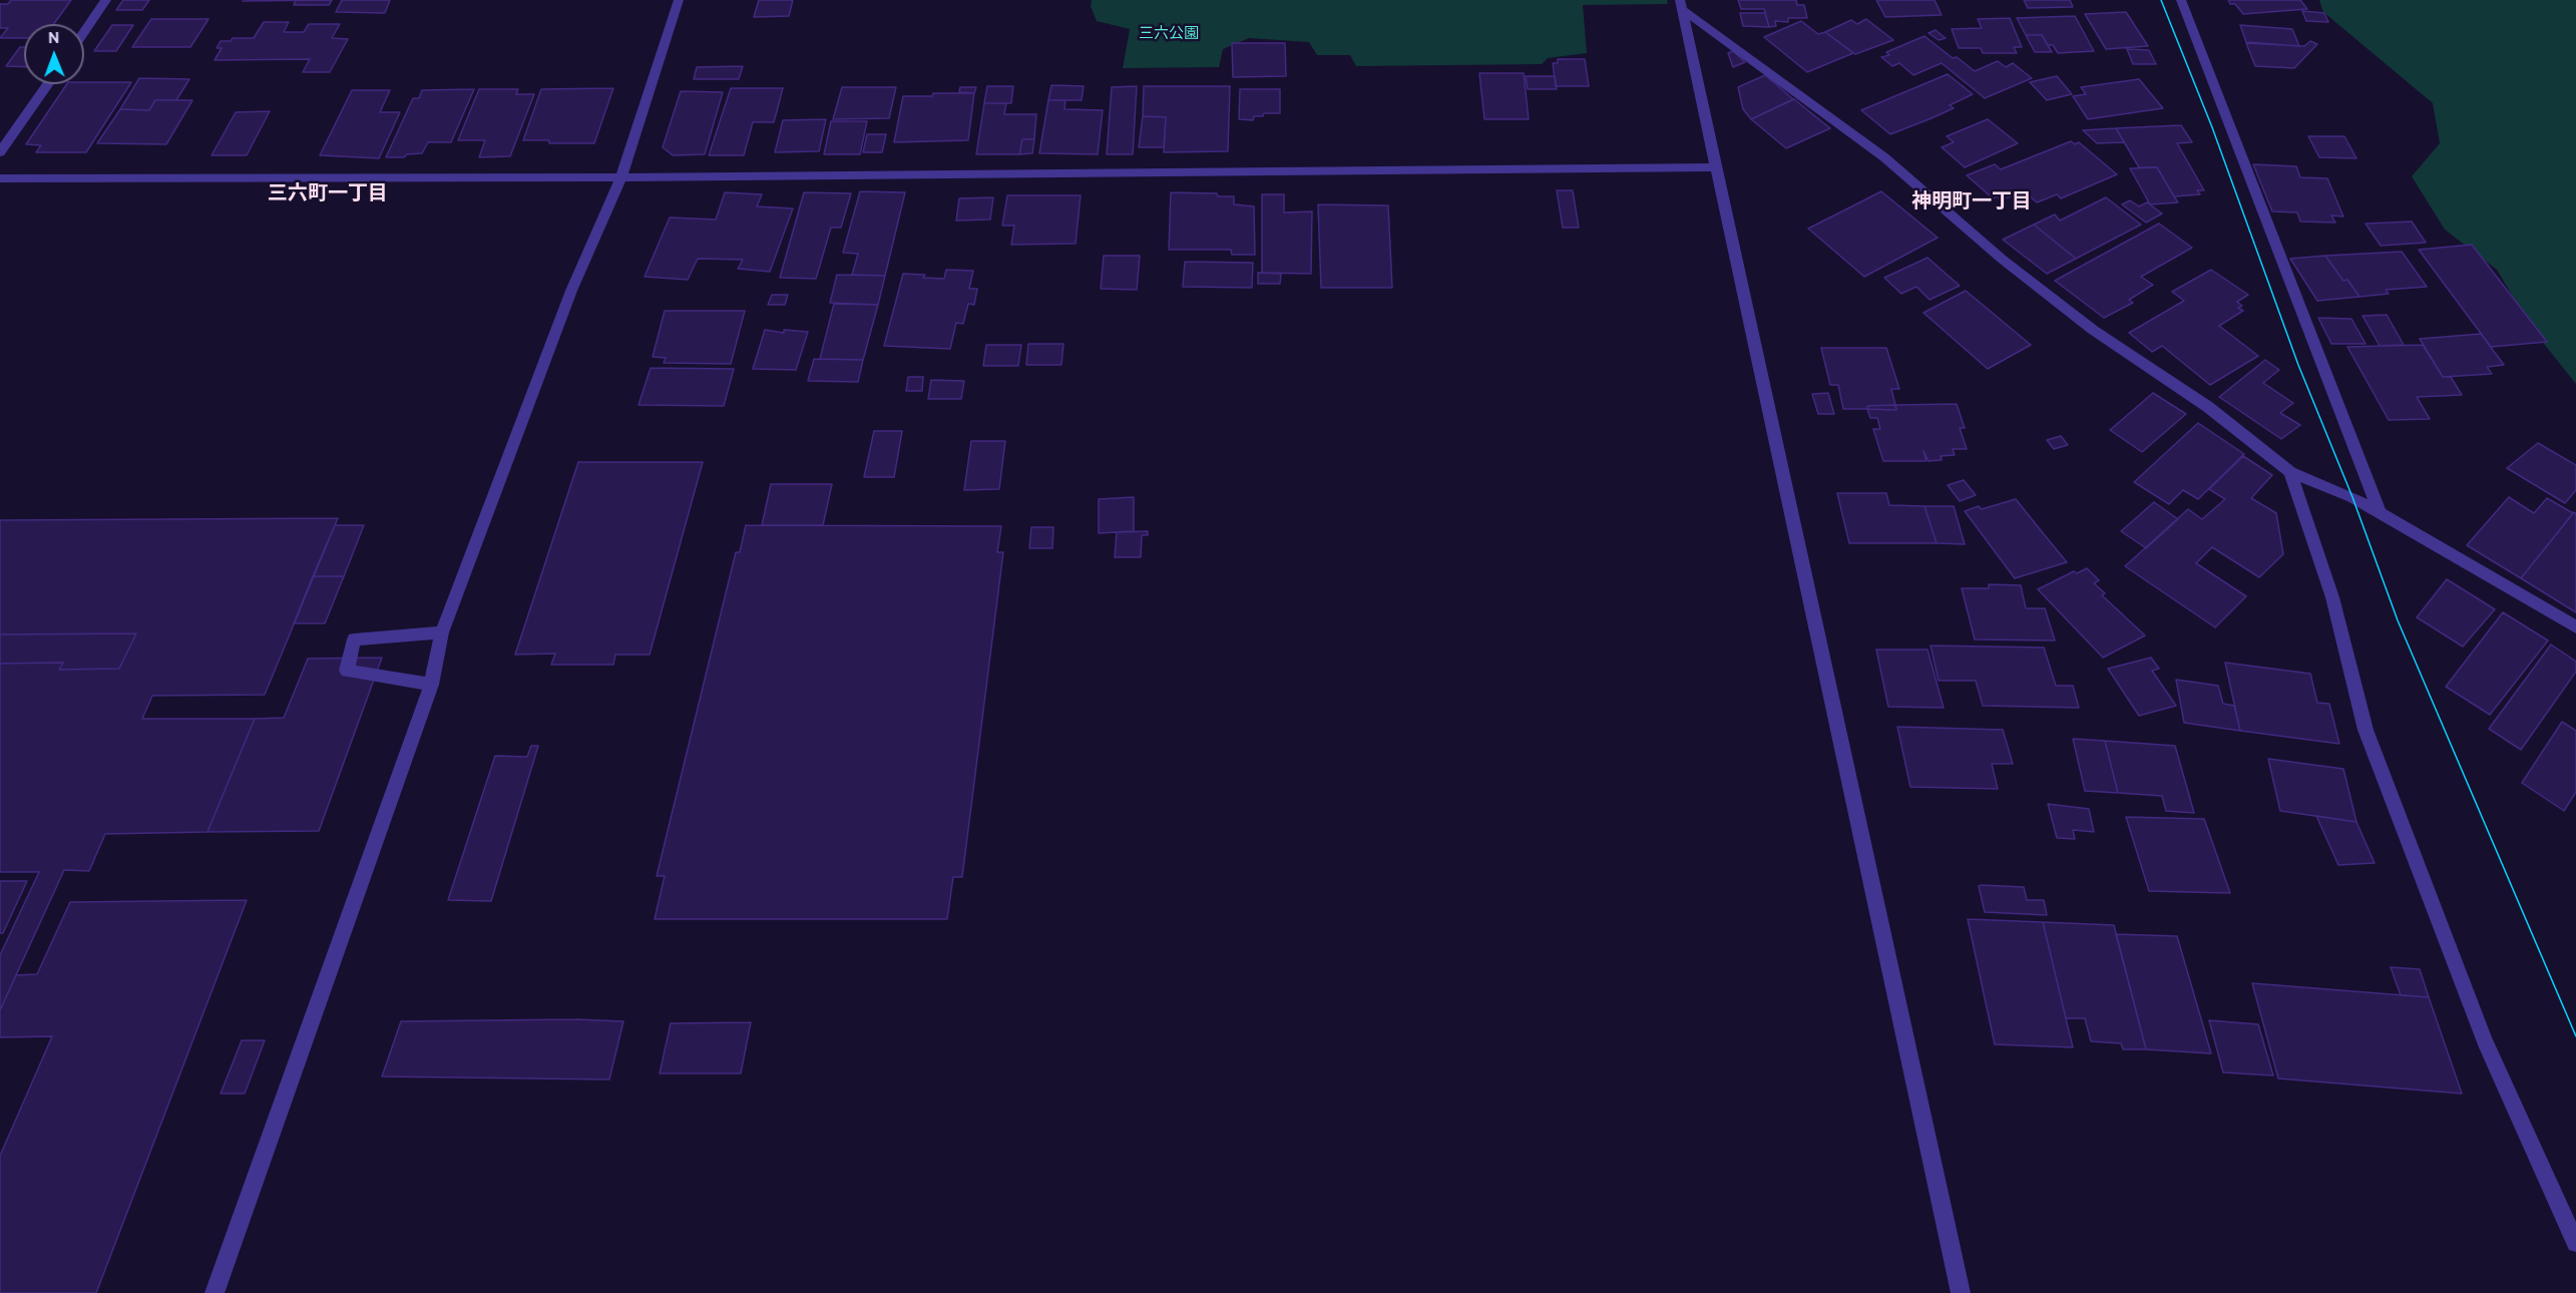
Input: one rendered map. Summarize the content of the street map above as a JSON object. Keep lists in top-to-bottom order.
{
  "districts": ["三六町一丁目", "神明町一丁目"],
  "parks": ["三六公園"],
  "north": "top"
}
